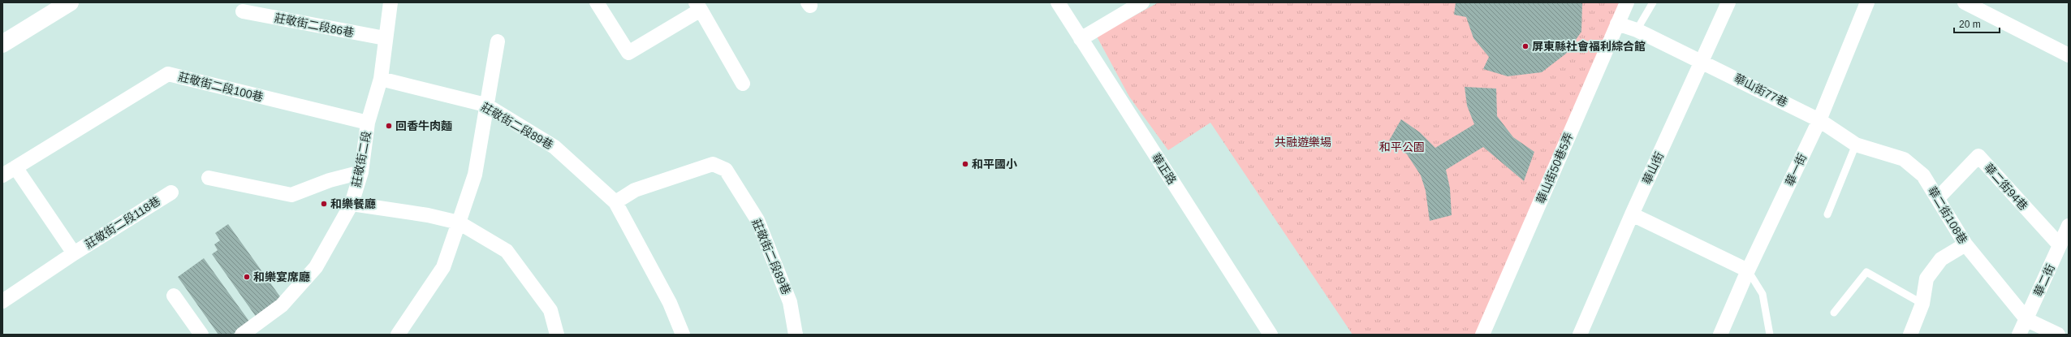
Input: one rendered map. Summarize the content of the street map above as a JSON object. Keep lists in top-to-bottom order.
{
  "streets": {
    "street": [
      "莊敬街二段86巷",
      "莊敬街二段100巷",
      "華山街77巷",
      "莊敬街二段89巷",
      "莊敬街二段",
      "華山街50巷5弄",
      "華山街",
      "華正路",
      "華一街",
      "華二街94巷",
      "華二街108巷",
      "莊敬街二段118巷",
      "華二街"
    ]
  },
  "crossings": [
    ["莊敬街二段86巷", "莊敬街二段"],
    ["莊敬街二段100巷", "莊敬街二段"],
    ["莊敬街二段100巷", "莊敬街二段118巷"],
    ["華山街77巷", "華山街50巷5弄"],
    ["華山街77巷", "華山街"],
    ["華山街77巷", "華一街"],
    ["華山街77巷", "華二街108巷"],
    ["莊敬街二段89巷", "莊敬街二段"],
    ["華一街", "華二街108巷"],
    ["華二街94巷", "華二街108巷"],
    ["華二街94巷", "華二街"],
    ["華二街108巷", "華二街"]
  ],
  "parks": ["共融遊樂場", "和平公園"],
  "places": [
    "屏東縣社會福利綜合館",
    "回香牛肉麵",
    "和平國小",
    "和樂餐廳",
    "和樂宴席廳"
  ],
  "scale_bar": "20 m"
}
